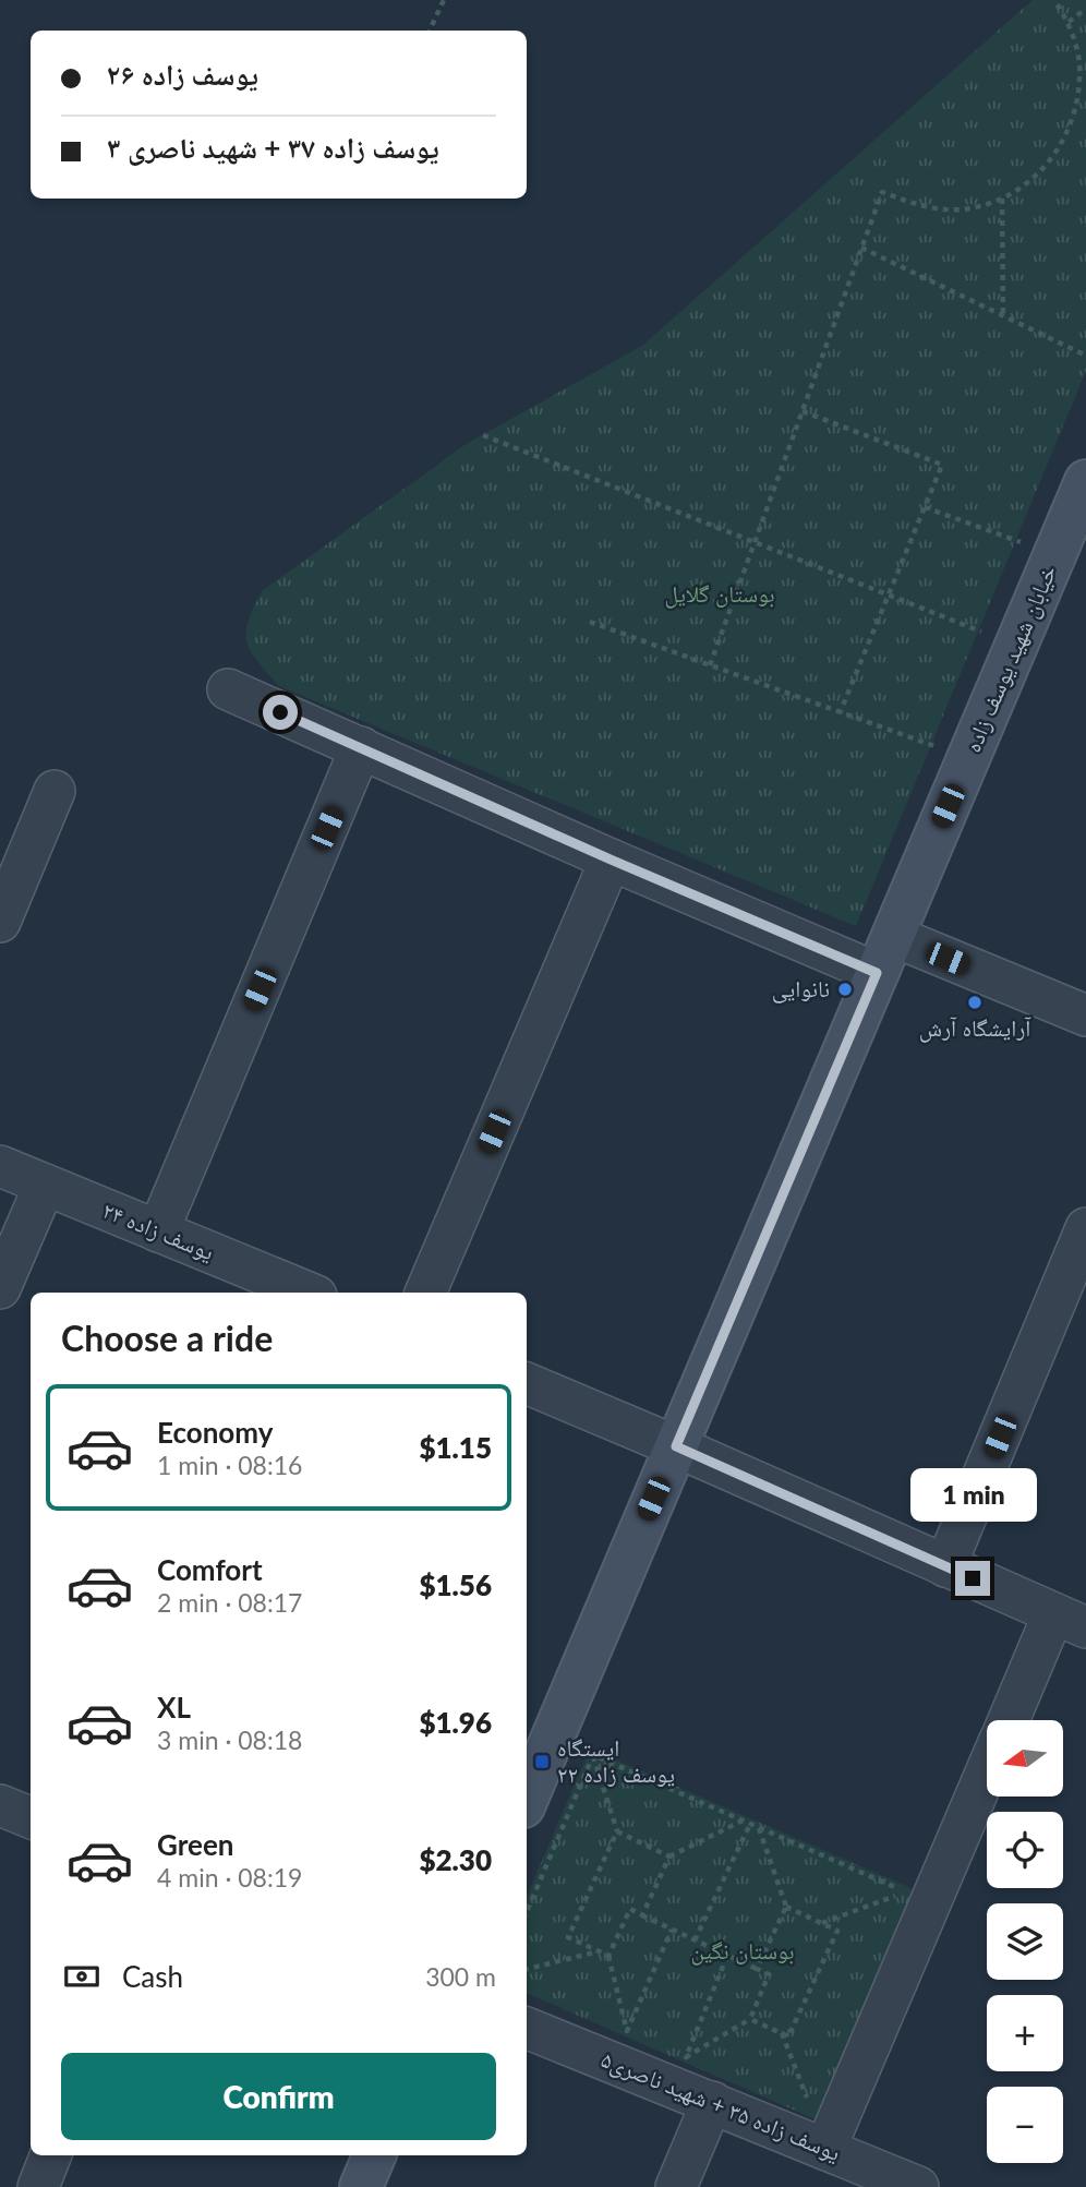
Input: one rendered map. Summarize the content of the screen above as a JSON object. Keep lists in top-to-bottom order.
{
  "streets": {
    "street": ["خیابان شهید یوسف زاده", "یوسف زاده ۲۴", "یوسف زاده ۳۵ + شهید ناصری۵"]
  },
  "parks": ["بوستان گلایل", "بوستان نگین"],
  "places": {
    "other": ["نانوایی", "آرایشگاه آرش"],
    "transit": ["ایستگاه یوسف زاده ۲۲"]
  },
  "north": "left",
  "page": {
    "banner": ["یوسف زاده ۲۶", "یوسف زاده ۳۷ + شهید ناصری ۳"],
    "heading": "Choose a ride",
    "list": [
      {
        "name": "Economy",
        "note": "1 min · 08:16",
        "value": "$1.15"
      },
      {
        "name": "Comfort",
        "note": "2 min · 08:17",
        "value": "$1.56"
      },
      {
        "name": "XL",
        "note": "3 min · 08:18",
        "value": "$1.96"
      },
      {
        "name": "Green",
        "note": "4 min · 08:19",
        "value": "$2.30"
      }
    ],
    "bubble": "1 min",
    "map_buttons": ["+", "−"],
    "pay": ["Cash", "300 m"],
    "buttons": "Confirm"
  }
}
